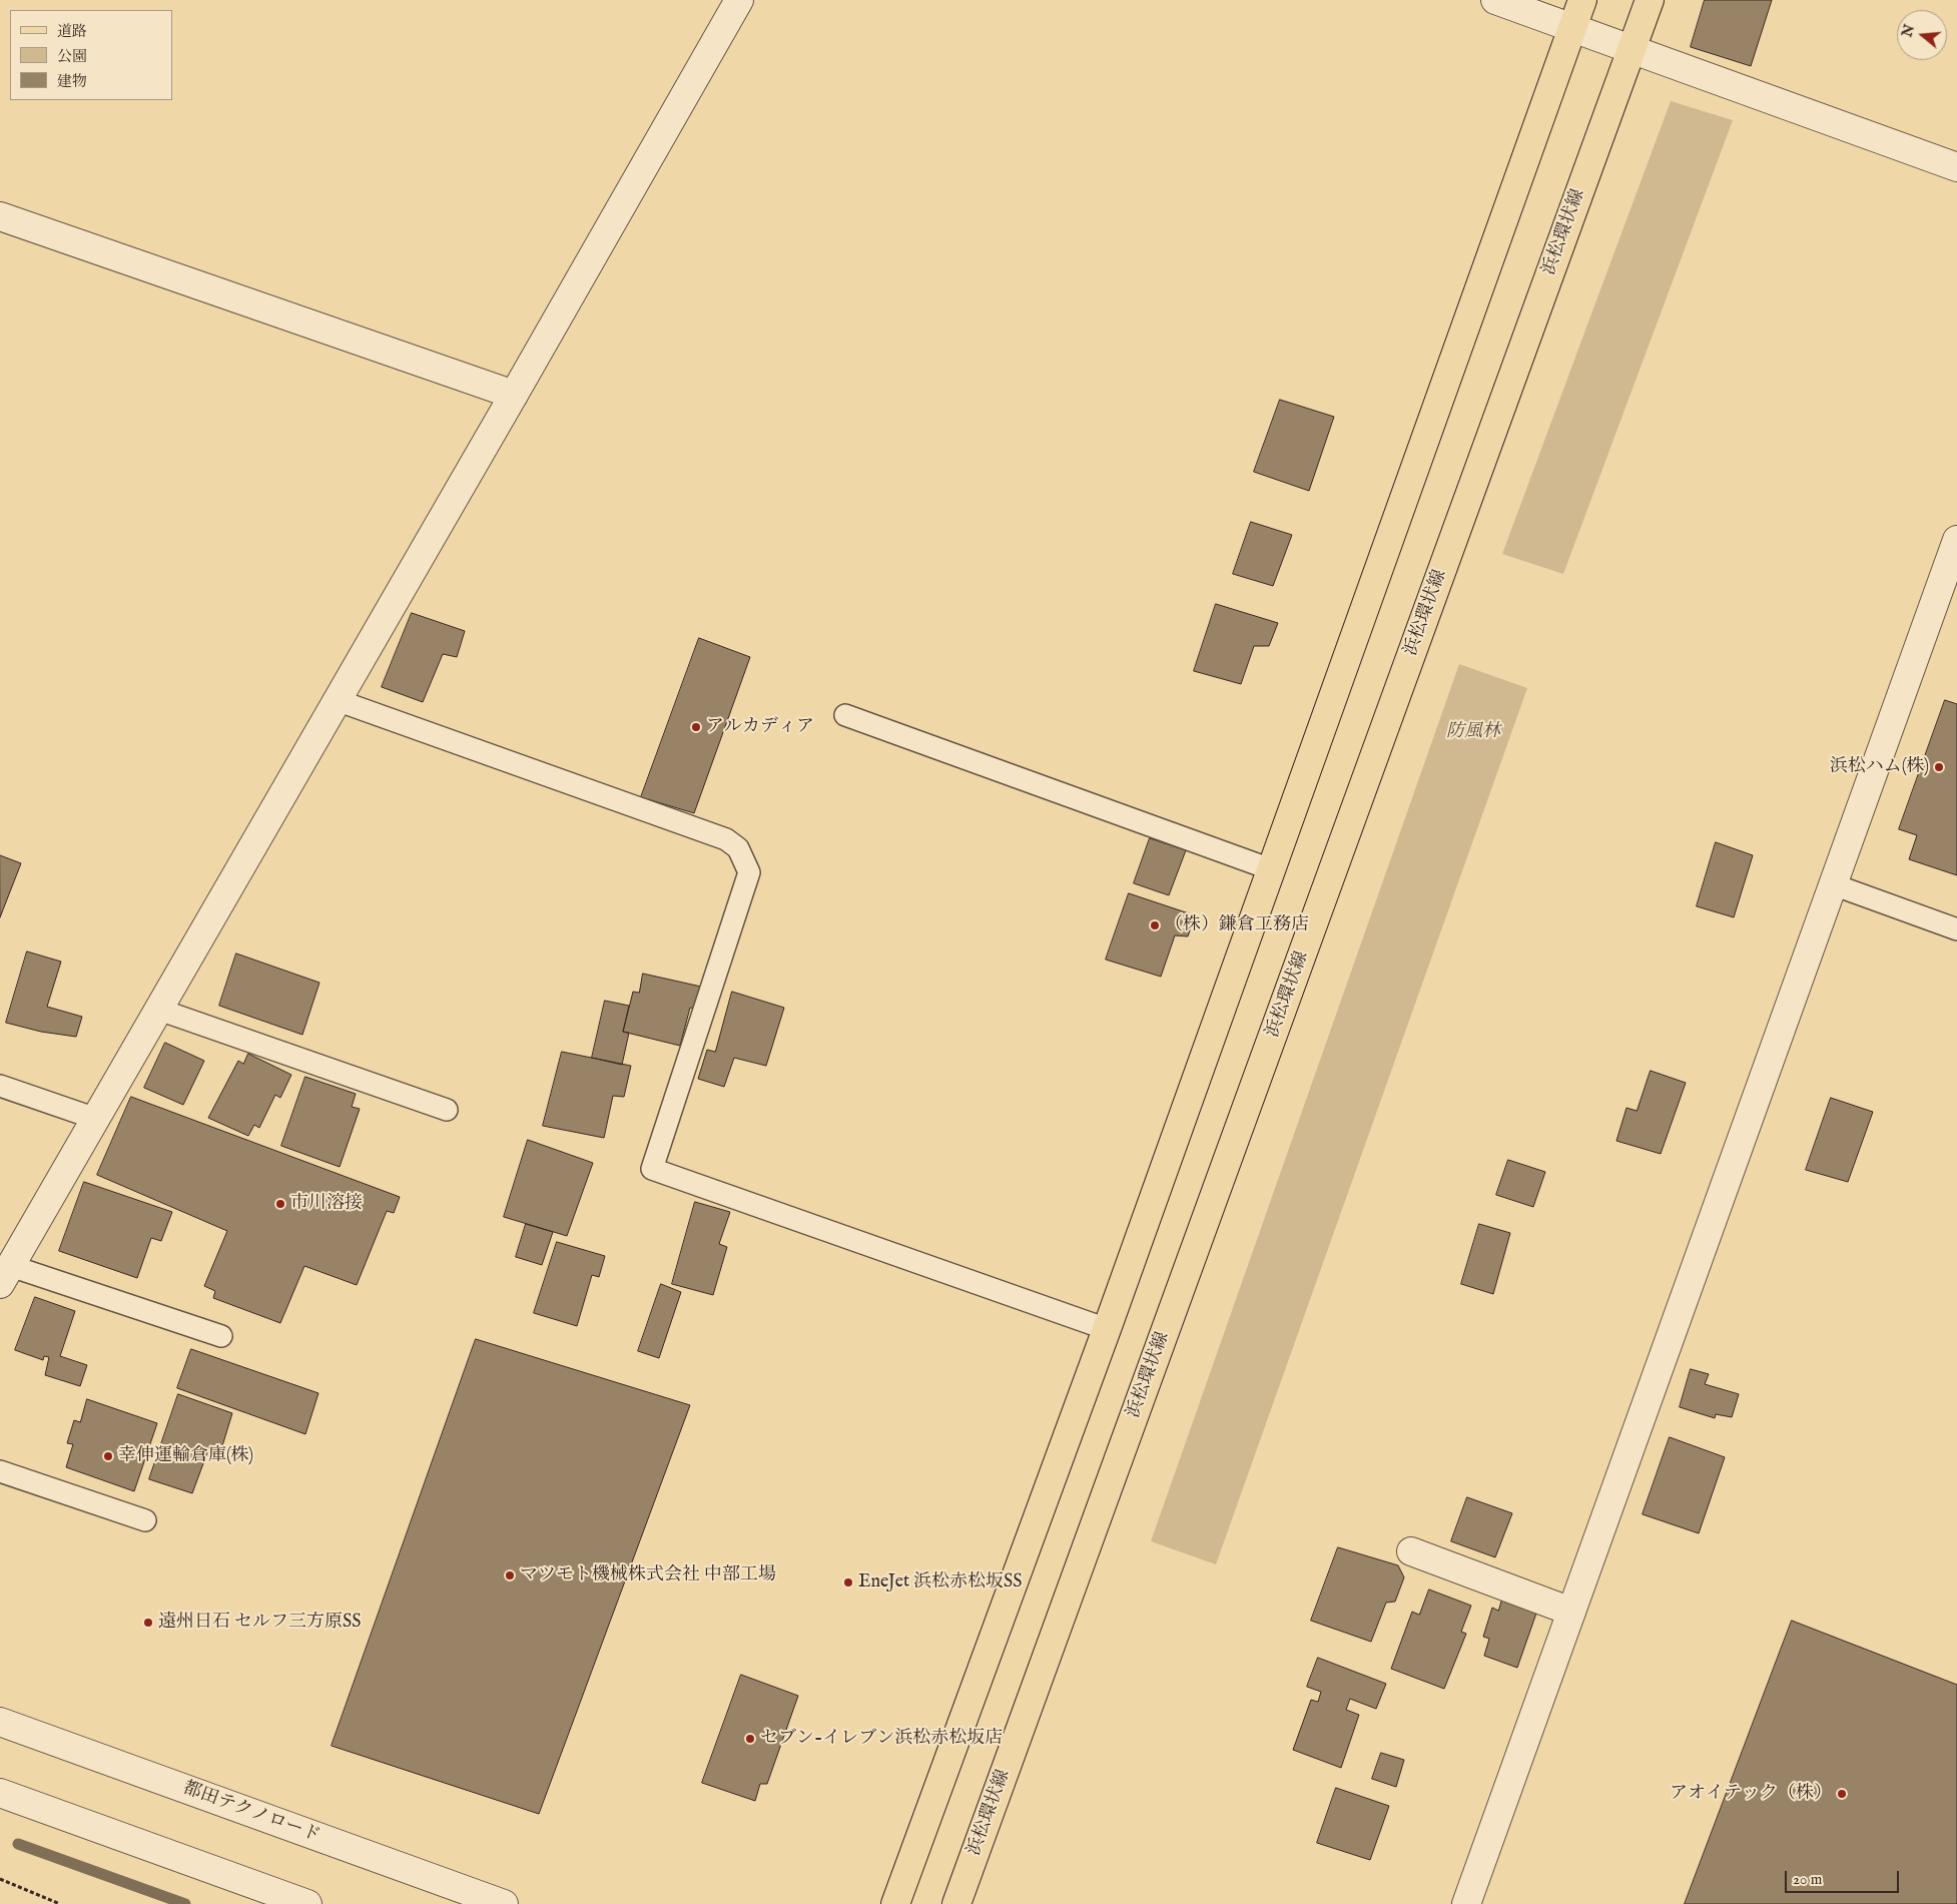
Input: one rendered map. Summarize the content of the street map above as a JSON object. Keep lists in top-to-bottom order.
{
  "streets": {
    "main road": ["浜松環状線"],
    "street": ["都田テクノロード"]
  },
  "parks": ["防風林"],
  "places": [
    "アルカディア",
    "浜松ハム(株)",
    "（株）鎌倉工務店",
    "市川溶接",
    "幸伸運輸倉庫(株)",
    "マツモト機械株式会社 中部工場",
    "EneJet 浜松赤松坂SS",
    "遠州日石 セルフ三方原SS",
    "セブン-イレブン浜松赤松坂店",
    "アオイテック（株）"
  ],
  "legend": ["道路", "公園", "建物"],
  "scale_bar": "20 m",
  "north": "left"
}
